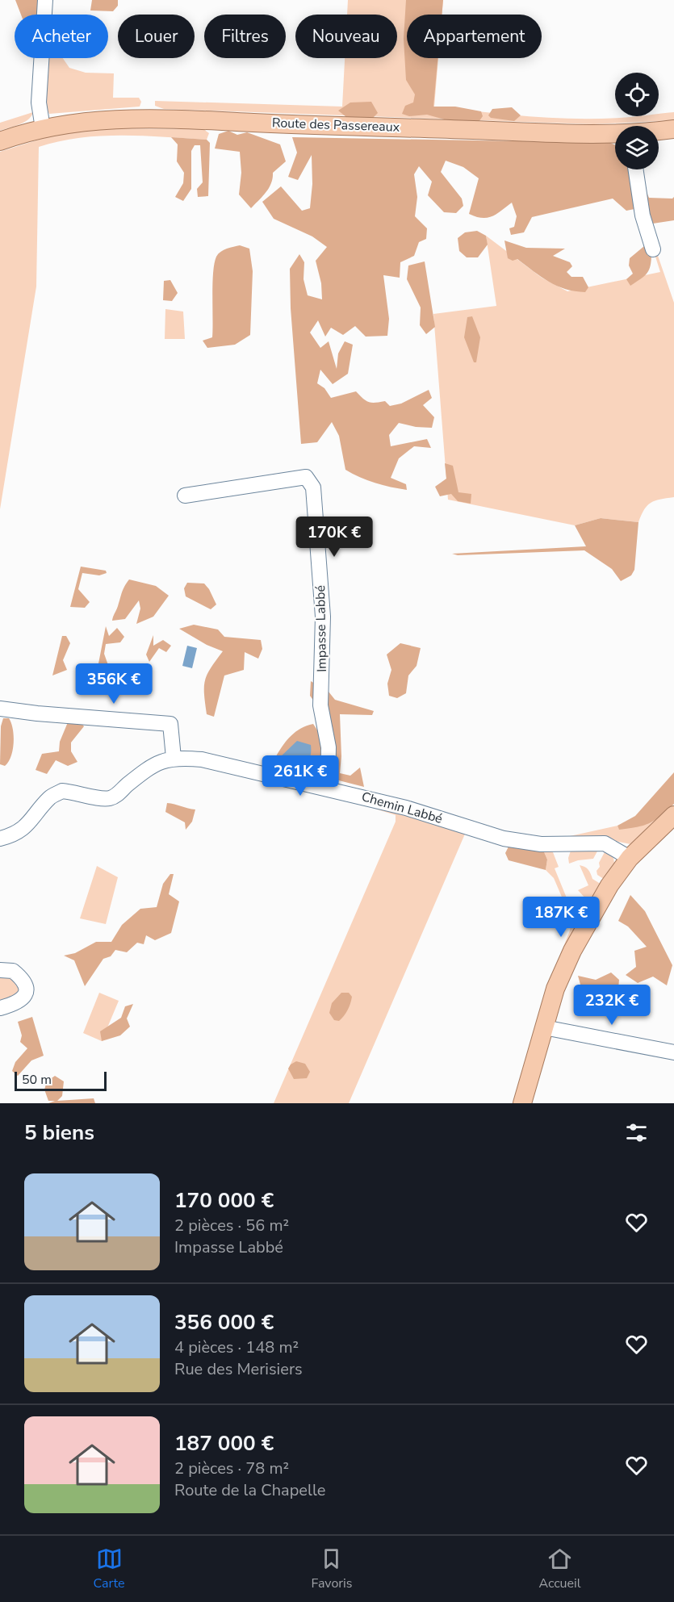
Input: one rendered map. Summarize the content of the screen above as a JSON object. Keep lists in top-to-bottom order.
{
  "streets": {
    "main road": ["Route des Passereaux"],
    "street": ["Impasse Labbé", "Chemin Labbé"]
  },
  "crossings": [
    ["Impasse Labbé", "Chemin Labbé"]
  ],
  "scale_bar": "50 m",
  "page": {
    "chip": [
      "Acheter",
      "Louer",
      "Filtres",
      "Nouveau",
      "Appartement"
    ],
    "price": [
      "170K €",
      "356K €",
      "261K €",
      "187K €",
      "232K €"
    ],
    "scale": "50 m",
    "heading": "5 biens",
    "list": [
      {
        "name": "170 000 €",
        "note": "2 pièces · 56 m² · Impasse Labbé"
      },
      {
        "name": "356 000 €",
        "note": "4 pièces · 148 m² · Rue des Merisiers"
      },
      {
        "name": "187 000 €",
        "note": "2 pièces · 78 m² · Route de la Chapelle"
      }
    ],
    "tabs": ["Carte", "Favoris", "Accueil"]
  }
}
